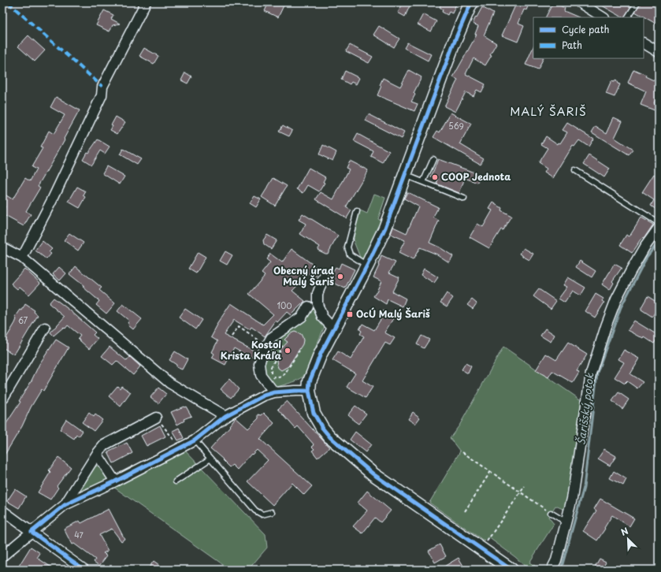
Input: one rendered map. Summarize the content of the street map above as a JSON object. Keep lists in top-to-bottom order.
{
  "districts": ["MALÝ ŠARIŠ"],
  "water": ["Šarišský potok"],
  "places": {
    "other": ["COOP Jednota", "Obecný úrad Malý Šariš", "Kostol Krista Kráľa"],
    "transit": ["OcÚ Malý Šariš"]
  },
  "house_numbers": [
    "569",
    "100",
    "67",
    "47"
  ],
  "legend": ["Cycle path", "Path"],
  "north": "top left"
}
